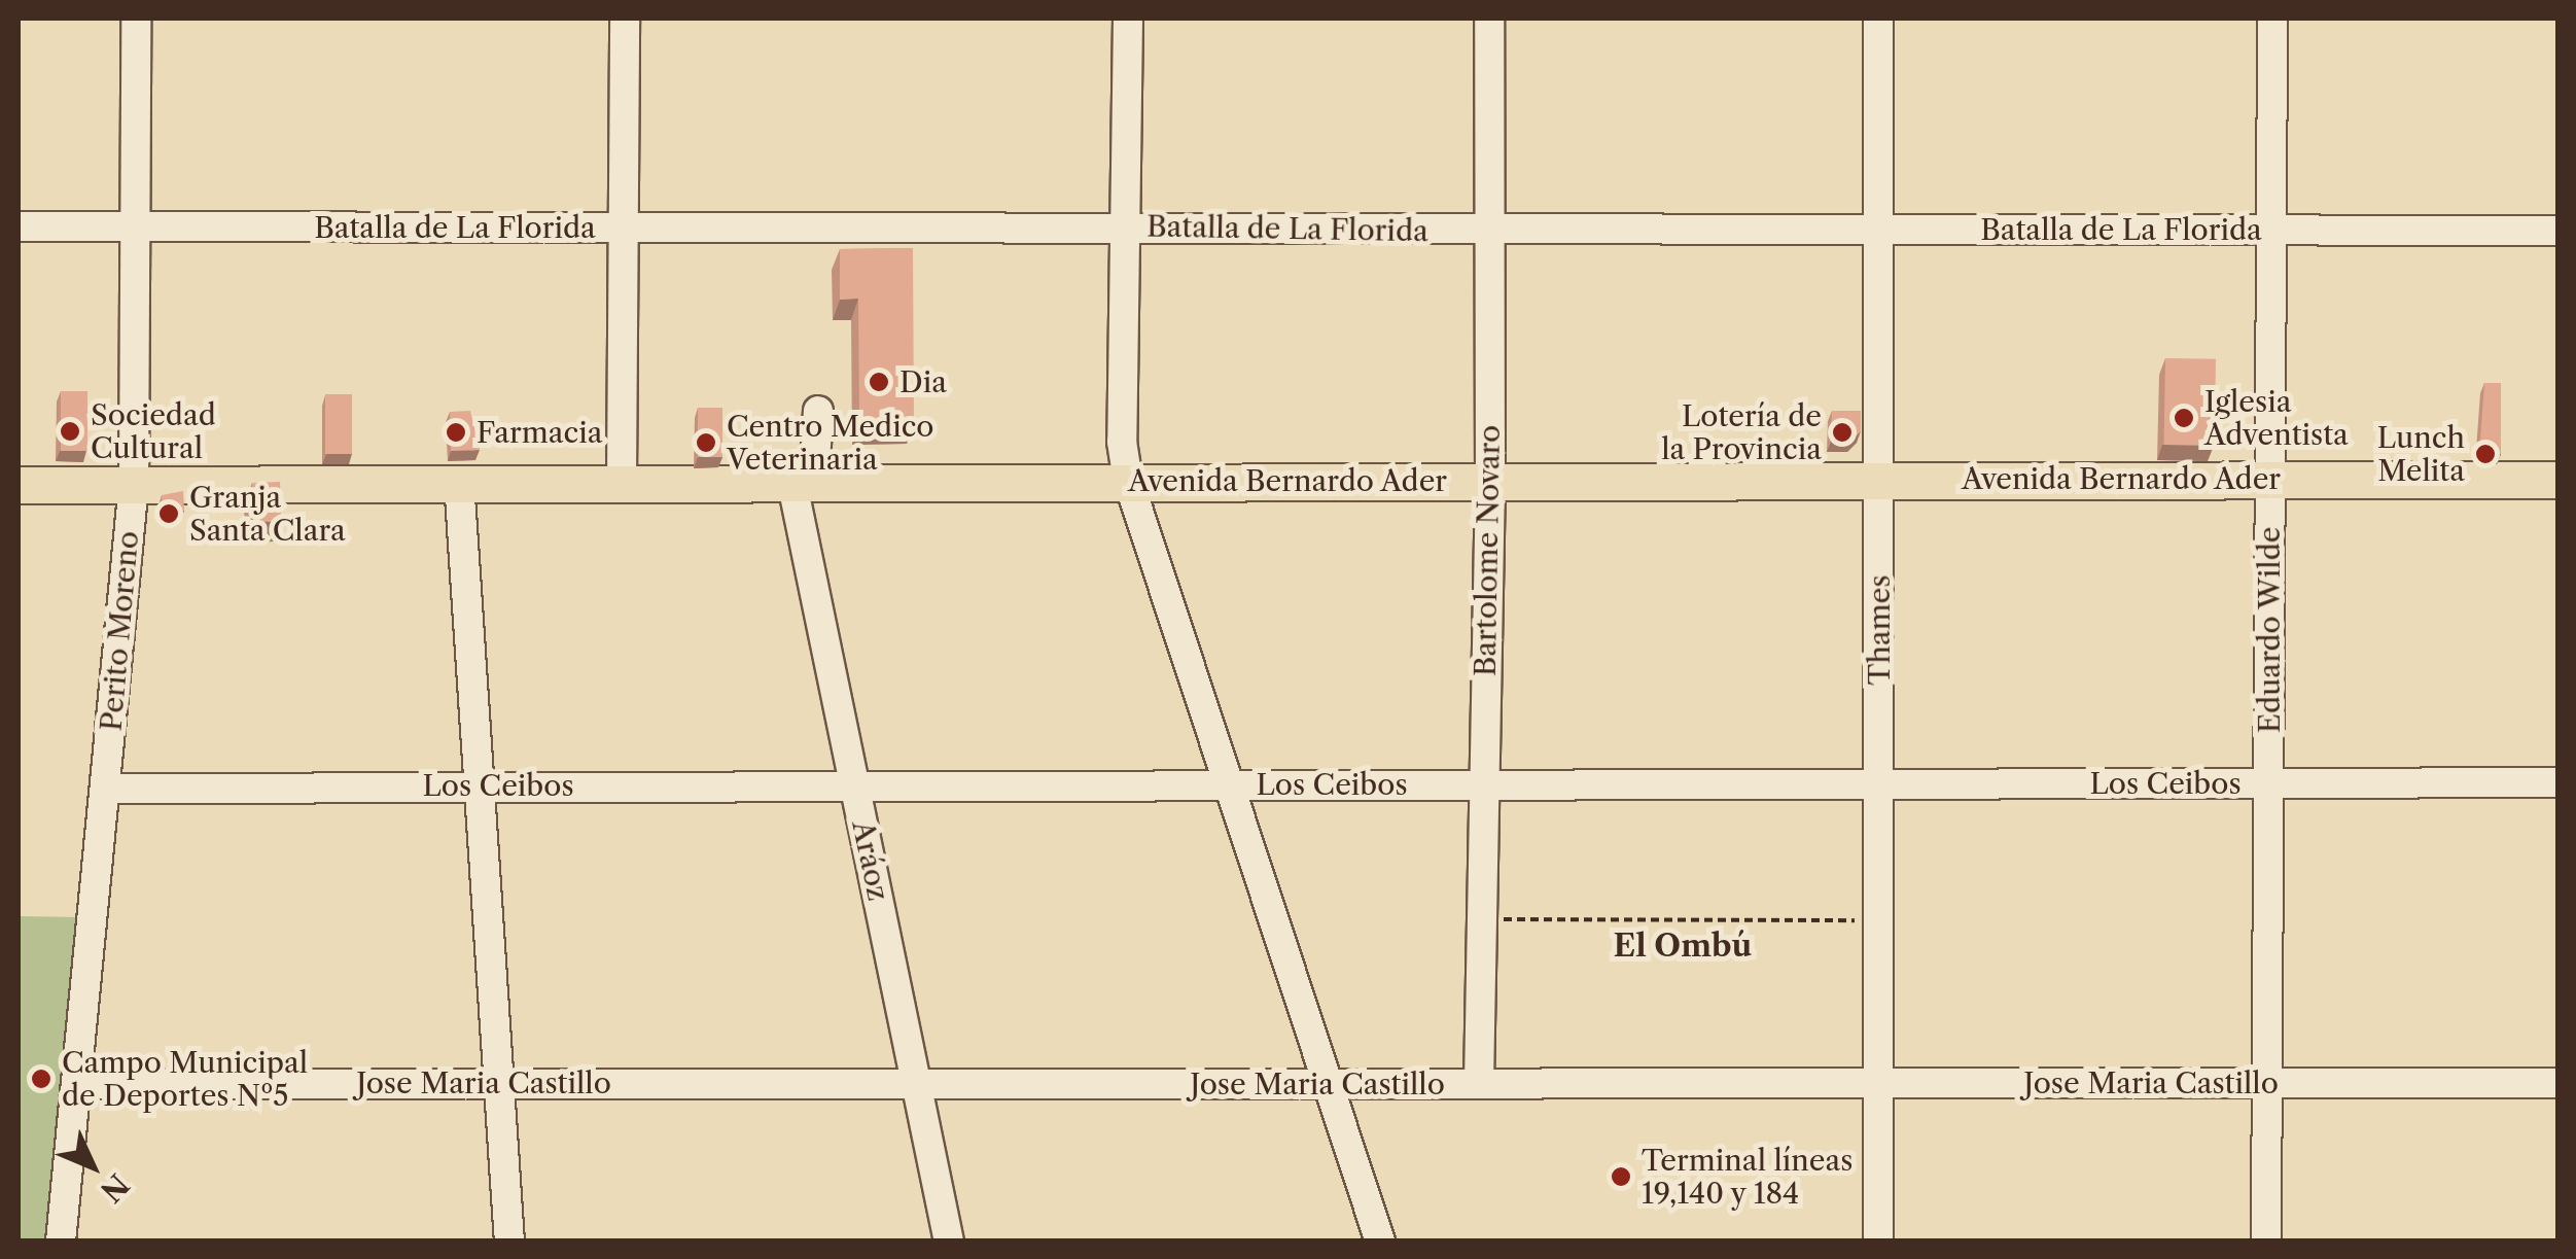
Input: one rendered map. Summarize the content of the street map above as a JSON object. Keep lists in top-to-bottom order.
{
  "streets": {
    "main road": ["Avenida Bernardo Ader"],
    "street": [
      "Batalla de La Florida",
      "Bartolome Novaro",
      "Thames",
      "Eduardo Wilde",
      "Perito Moreno",
      "Los Ceibos",
      "Aráoz",
      "Jose Maria Castillo"
    ]
  },
  "crossings": [
    ["Batalla de La Florida", "Bartolome Novaro"],
    ["Batalla de La Florida", "Thames"],
    ["Batalla de La Florida", "Eduardo Wilde"],
    ["Batalla de La Florida", "Perito Moreno"],
    ["Avenida Bernardo Ader", "Bartolome Novaro"],
    ["Avenida Bernardo Ader", "Thames"],
    ["Avenida Bernardo Ader", "Eduardo Wilde"],
    ["Avenida Bernardo Ader", "Perito Moreno"],
    ["Avenida Bernardo Ader", "Aráoz"],
    ["Bartolome Novaro", "Los Ceibos"],
    ["Bartolome Novaro", "Jose Maria Castillo"],
    ["Thames", "Los Ceibos"],
    ["Thames", "Jose Maria Castillo"],
    ["Eduardo Wilde", "Los Ceibos"],
    ["Eduardo Wilde", "Jose Maria Castillo"],
    ["Perito Moreno", "Los Ceibos"],
    ["Perito Moreno", "Jose Maria Castillo"],
    ["Los Ceibos", "Aráoz"],
    ["Aráoz", "Jose Maria Castillo"]
  ],
  "districts": ["El Ombú"],
  "places": [
    "Dia",
    "Iglesia Adventista",
    "Sociedad Cultural",
    "Farmacia",
    "Lotería de la Provincia",
    "Centro Medico Veterinaria",
    "Lunch Melita",
    "Granja Santa Clara",
    "Campo Municipal de Deportes Nº5",
    "Terminal líneas 19,140 y 184"
  ],
  "north": "bottom right"
}
